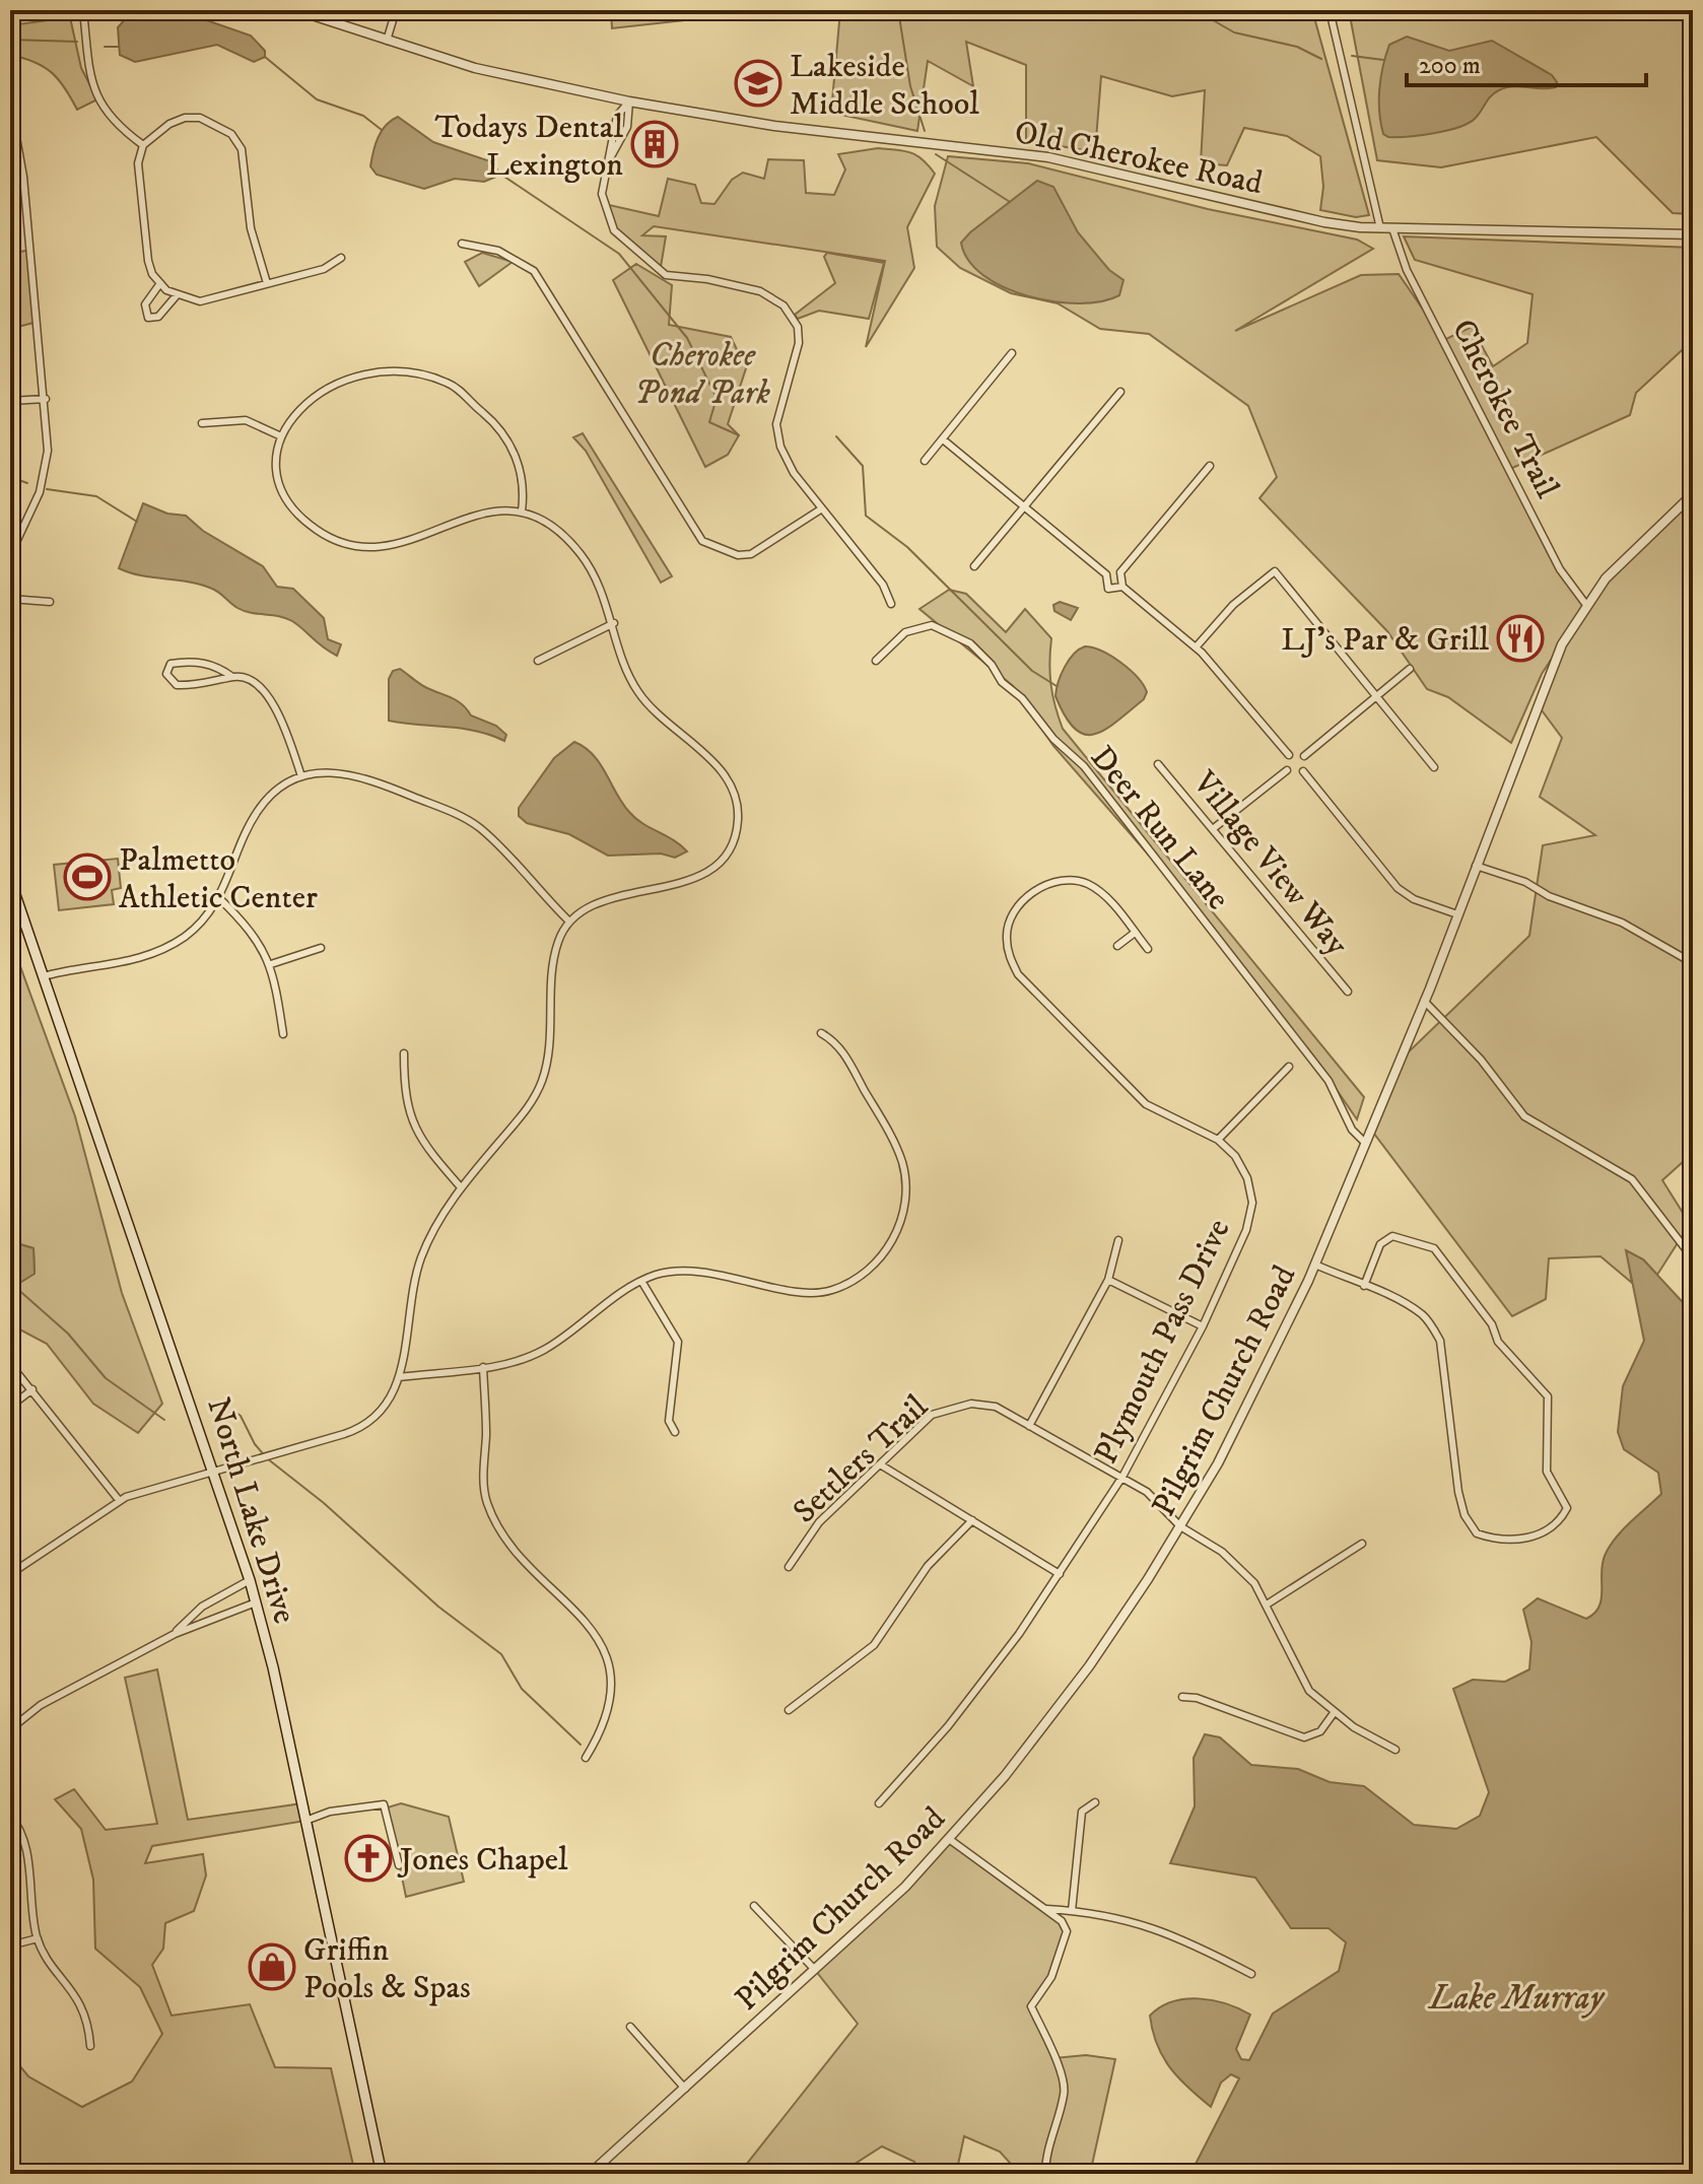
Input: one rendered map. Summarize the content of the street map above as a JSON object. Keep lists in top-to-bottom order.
{
  "streets": {
    "main road": ["North Lake Drive"],
    "street": [
      "Old Cherokee Road",
      "Cherokee Trail",
      "Deer Run Lane",
      "Village View Way",
      "Plymouth Pass Drive",
      "Pilgrim Church Road",
      "Settlers Trail"
    ]
  },
  "crossings": [
    ["Old Cherokee Road", "Cherokee Trail"],
    ["Cherokee Trail", "Pilgrim Church Road"],
    ["Deer Run Lane", "Pilgrim Church Road"],
    ["Plymouth Pass Drive", "Settlers Trail"],
    ["Pilgrim Church Road", "Settlers Trail"]
  ],
  "water": ["Lake Murray"],
  "parks": ["Cherokee Pond Park"],
  "places": {
    "school or university": ["Lakeside Middle School"],
    "building": ["Todays Dental Lexington"],
    "restaurant": ["LJ's Par & Grill"],
    "sports": ["Palmetto Athletic Center"],
    "church": ["Jones Chapel"],
    "shop": ["Griffin Pools & Spas"]
  },
  "scale_bar": "200 m"
}
